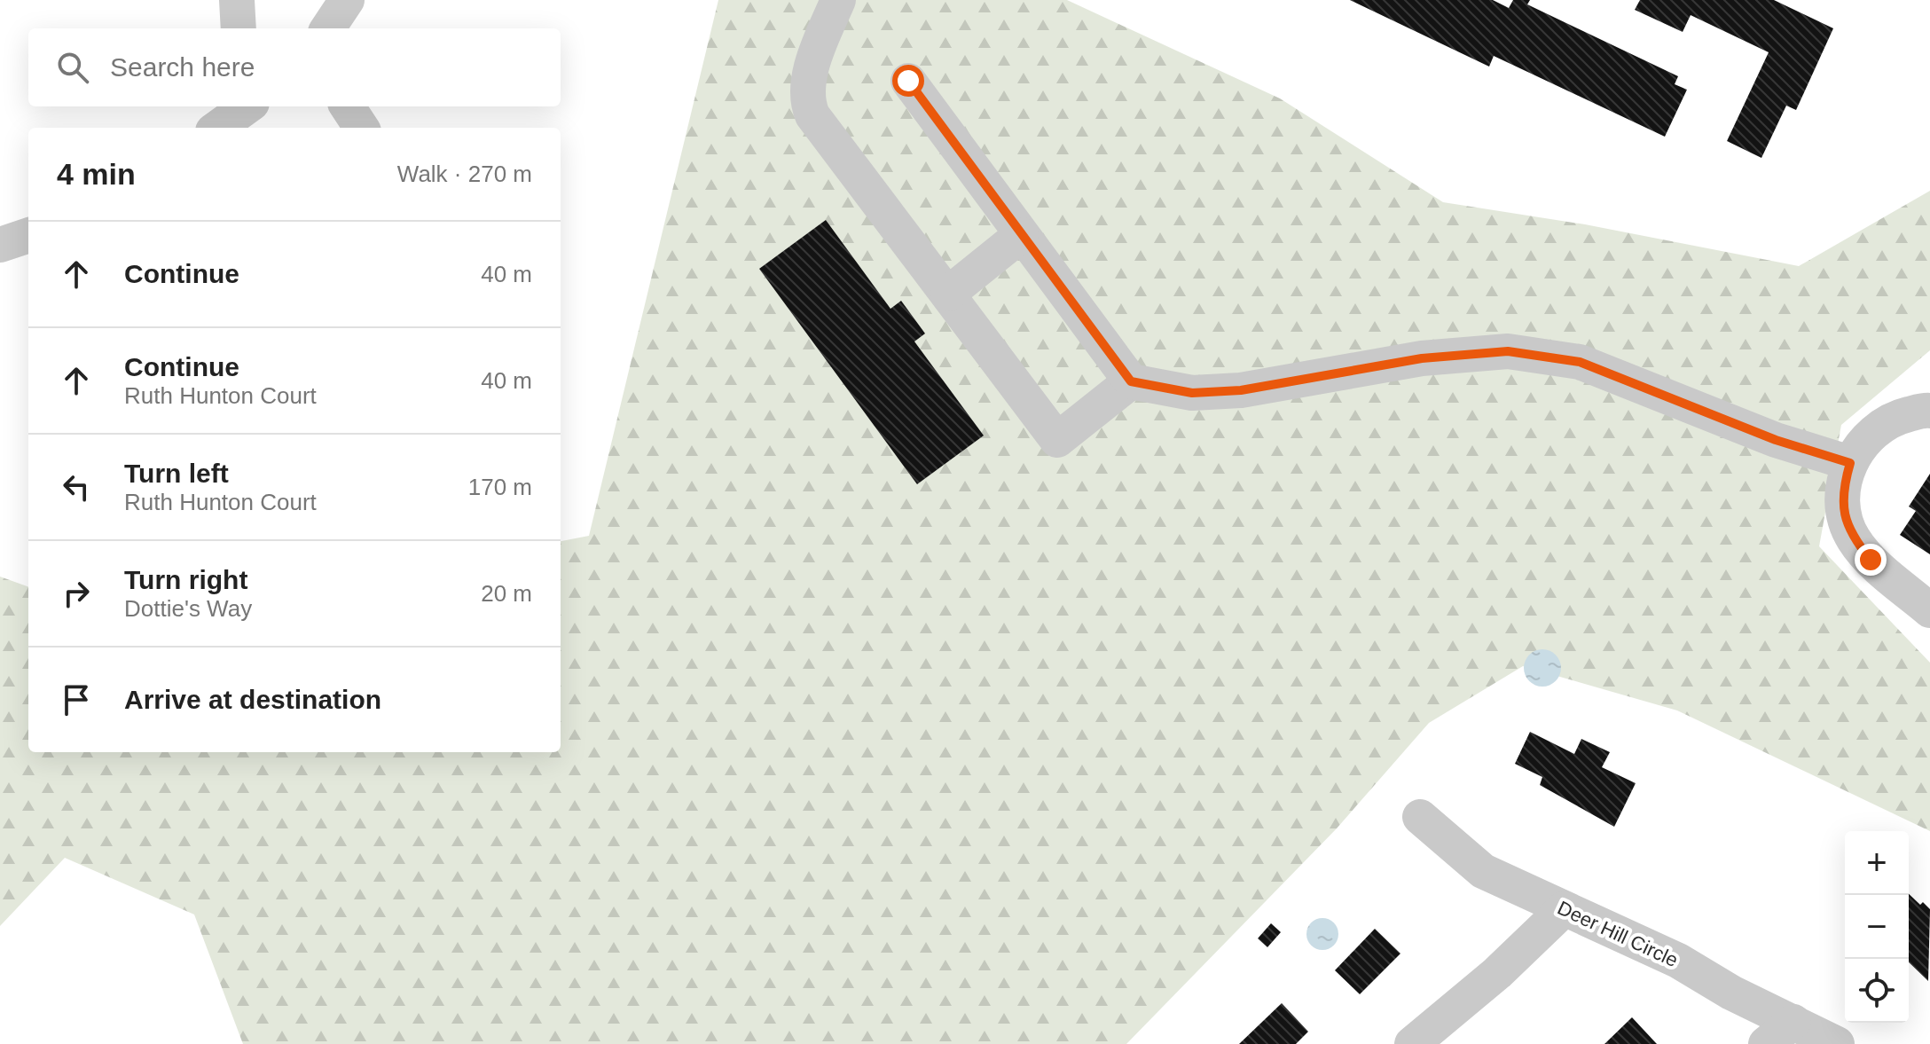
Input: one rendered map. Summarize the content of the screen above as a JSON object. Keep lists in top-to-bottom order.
{
  "streets": {
    "street": ["Deer Hill Circle"]
  },
  "page": {
    "search": "Search here",
    "heading": ["4 min", "Walk · 270 m"],
    "list": [
      ["Continue", "40 m"],
      ["Continue", "Ruth Hunton Court", "40 m"],
      ["Turn left", "Ruth Hunton Court", "170 m"],
      ["Turn right", "Dottie's Way", "20 m"],
      "Arrive at destination"
    ],
    "map_buttons": ["+", "−"]
  }
}
